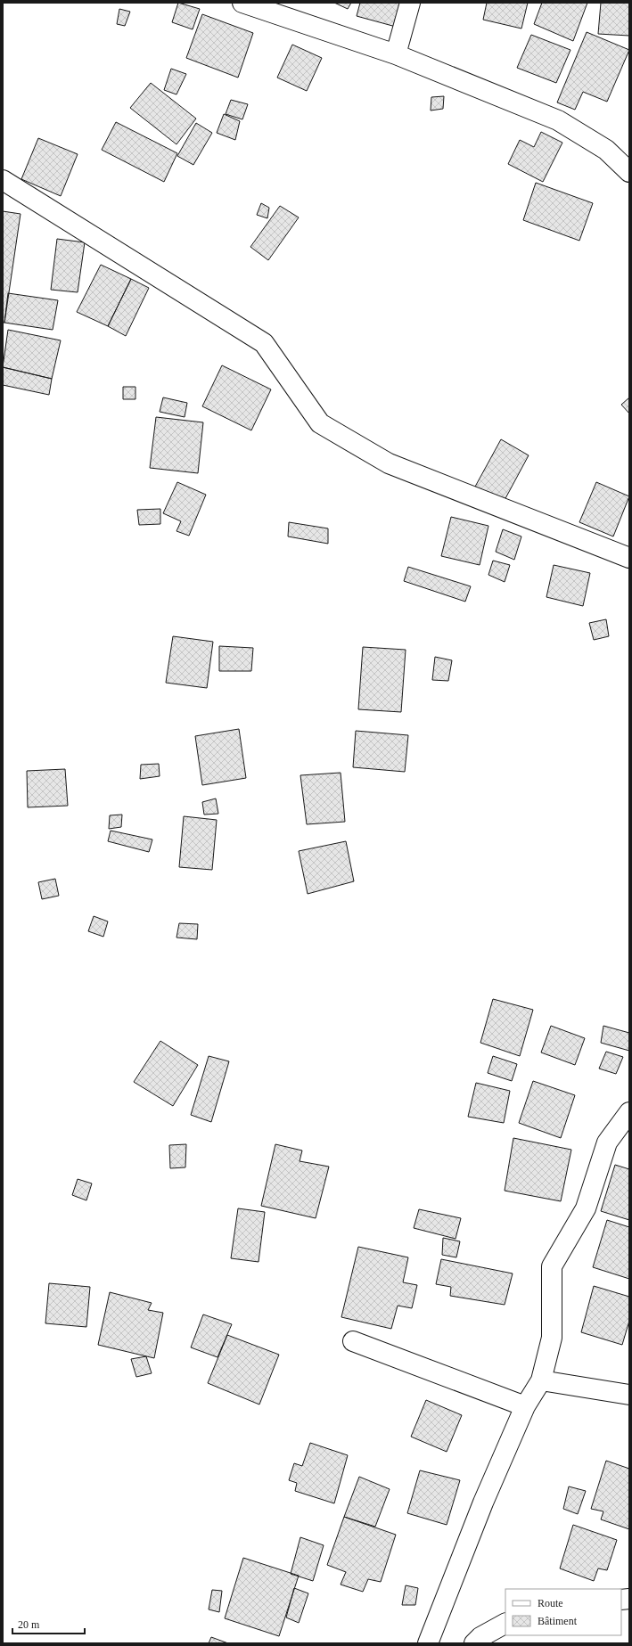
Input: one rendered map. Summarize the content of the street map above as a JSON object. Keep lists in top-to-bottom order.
{
  "legend": ["Route", "Bâtiment"],
  "scale_bar": "20 m"
}
